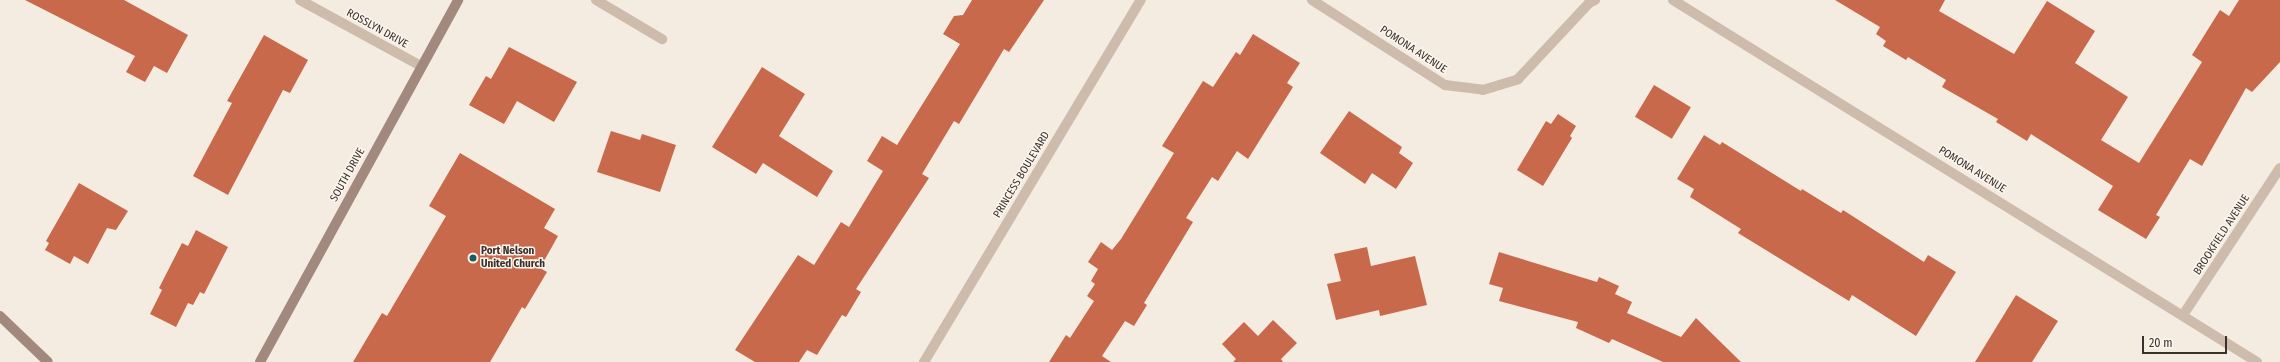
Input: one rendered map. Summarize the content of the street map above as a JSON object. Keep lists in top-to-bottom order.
{
  "streets": {
    "street": [
      "ROSSLYN DRIVE",
      "POMONA AVENUE",
      "SOUTH DRIVE",
      "PRINCESS BOULEVARD",
      "BROOKFIELD AVENUE"
    ]
  },
  "crossings": [
    ["ROSSLYN DRIVE", "SOUTH DRIVE"],
    ["POMONA AVENUE", "BROOKFIELD AVENUE"]
  ],
  "places": ["Port Nelson United Church"],
  "scale_bar": "20 m"
}
